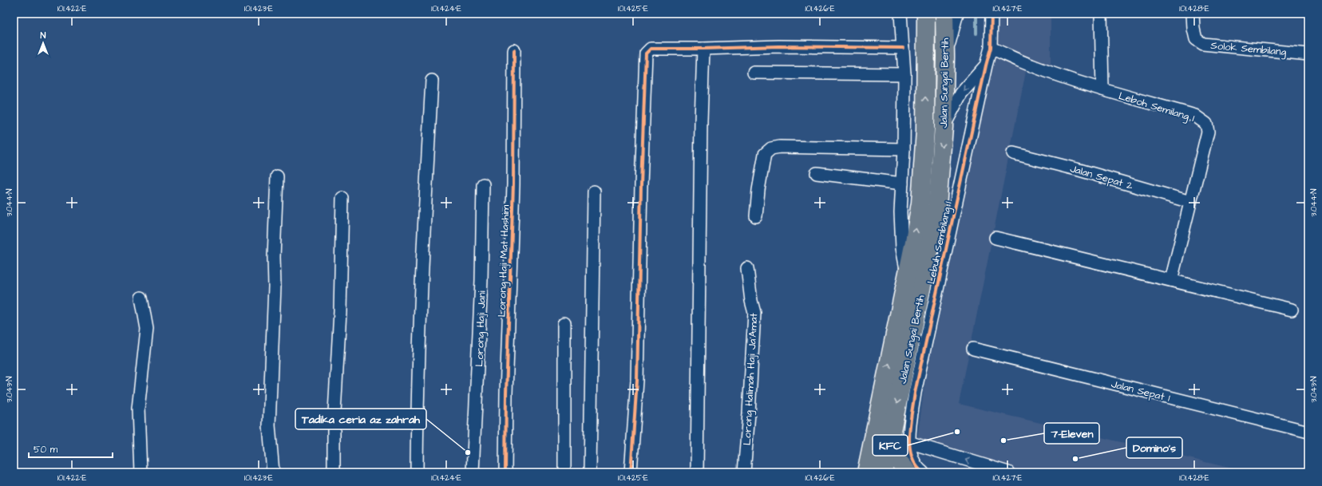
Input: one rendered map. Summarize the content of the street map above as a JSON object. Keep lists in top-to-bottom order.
{
  "streets": {
    "main road": ["Jalan Sungai Bertih"],
    "street": [
      "Solok Sembilang",
      "Leboh Semilang 1",
      "Jalan Sepat 2",
      "Lebuh Sembilang 1",
      "Lorong Haji Mat Hashim",
      "Lorong Haji Jani",
      "Lorong Halimah Haji Ja'Amat",
      "Jalan Sepat 1"
    ]
  },
  "crossings": [
    ["Leboh Semilang 1", "Jalan Sepat 2"],
    ["Leboh Semilang 1", "Lebuh Sembilang 1"]
  ],
  "places": [
    "KFC",
    "7-Eleven",
    "Tadika ceria az zahrah",
    "Domino's"
  ],
  "scale_bar": "50 m",
  "north": "top",
  "coordinates": [
    "101.422°E",
    "101.423°E",
    "101.424°E",
    "101.425°E",
    "101.426°E",
    "101.427°E",
    "101.428°E",
    "3.044°N",
    "3.043°N"
  ]
}
